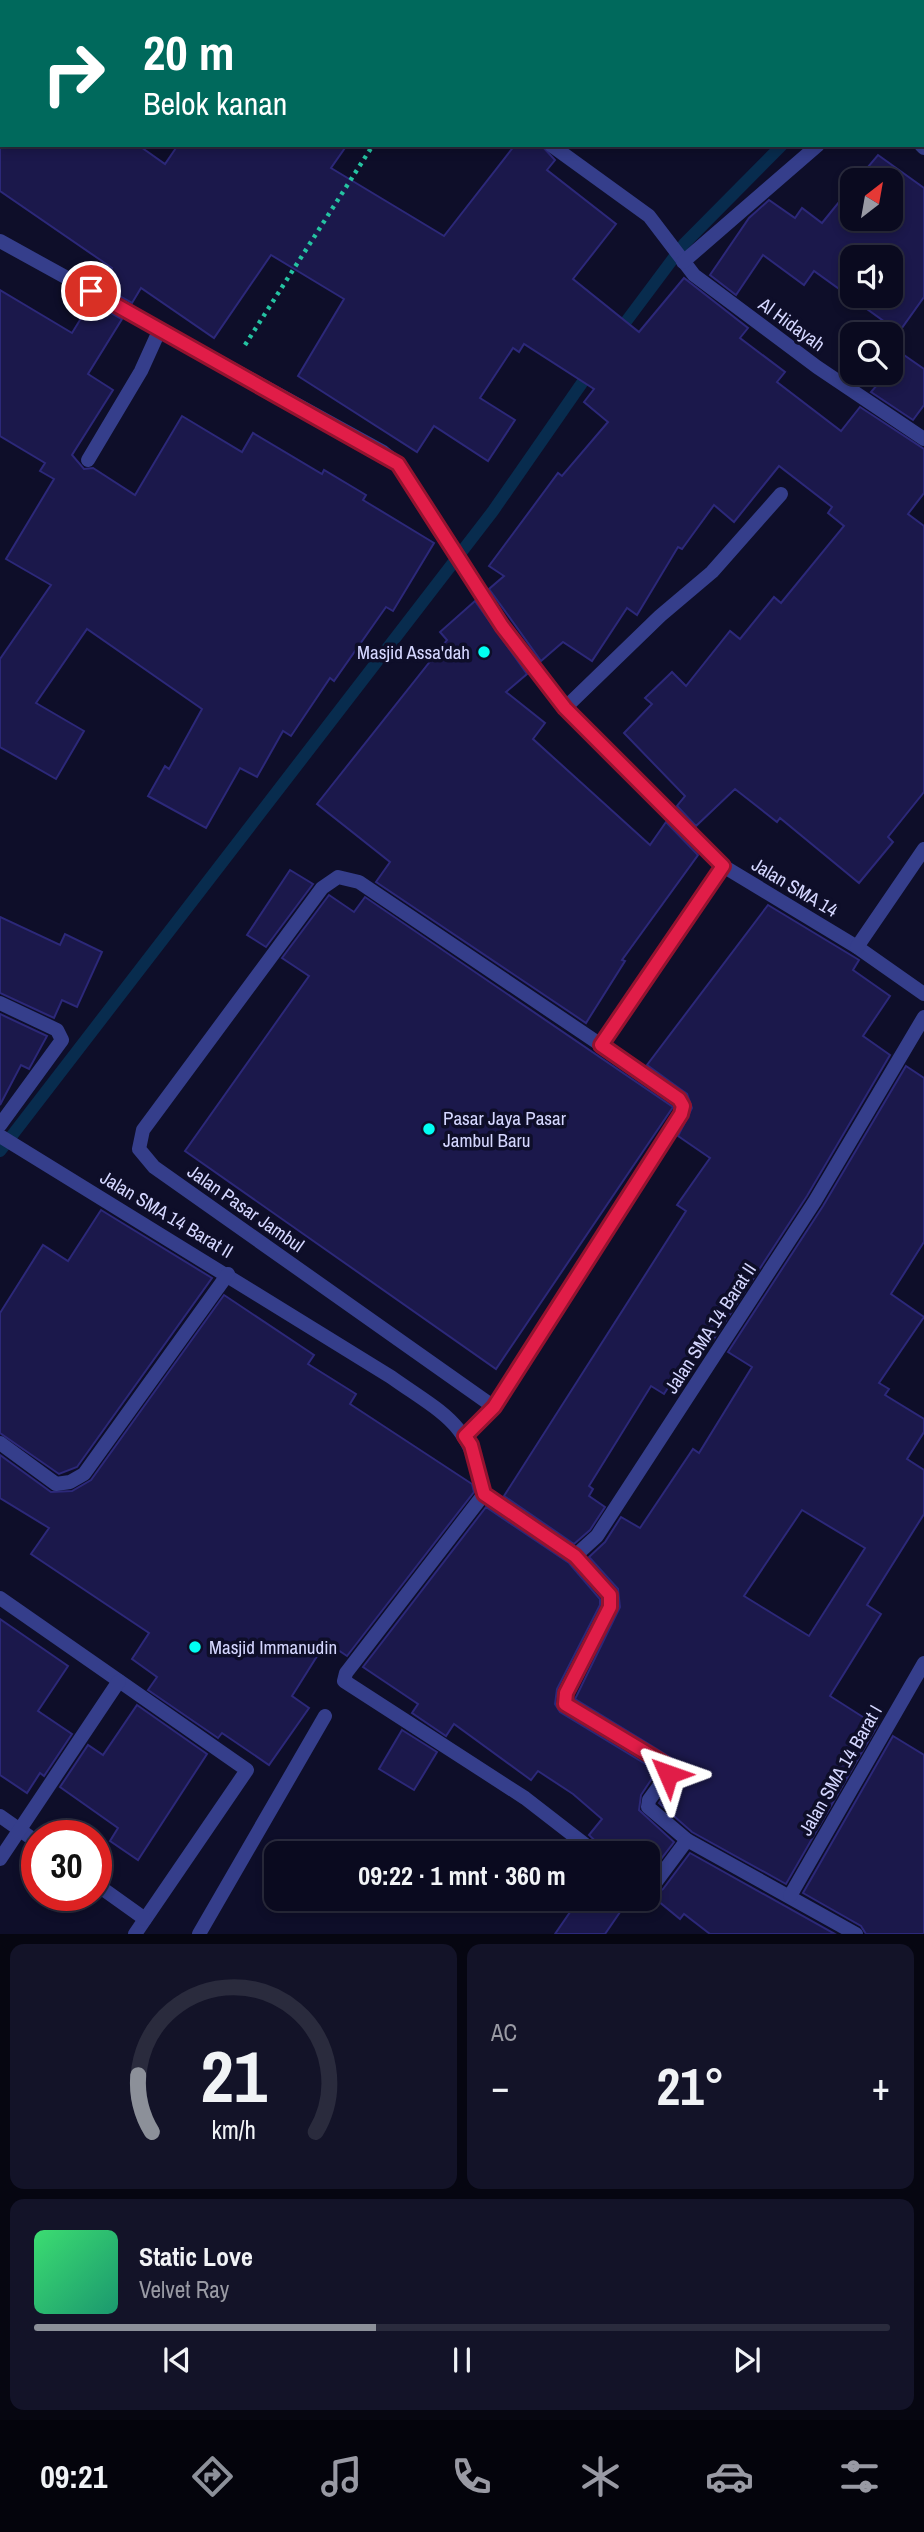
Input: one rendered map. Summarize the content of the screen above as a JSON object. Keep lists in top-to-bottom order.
{
  "streets": {
    "street": [
      "Al Hidayah",
      "Jalan SMA 14",
      "Jalan Pasar Jambul",
      "Jalan SMA 14 Barat II",
      "Jalan SMA 14 Barat I"
    ]
  },
  "places": ["Masjid Assa'dah", "Pasar Jaya Pasar Jambul Baru", "Masjid Immanudin"],
  "north": "top right",
  "page": {
    "turn": ["20 m", "Belok kanan"],
    "limit": "30",
    "trip": "09:22 · 1 mnt · 360 m",
    "tile": "AC",
    "heat": ["−", "21°", "+"],
    "song": ["Static Love", "Velvet Ray"],
    "tabs": "09:21",
    "gauge": ["21", "km/h"]
  }
}
